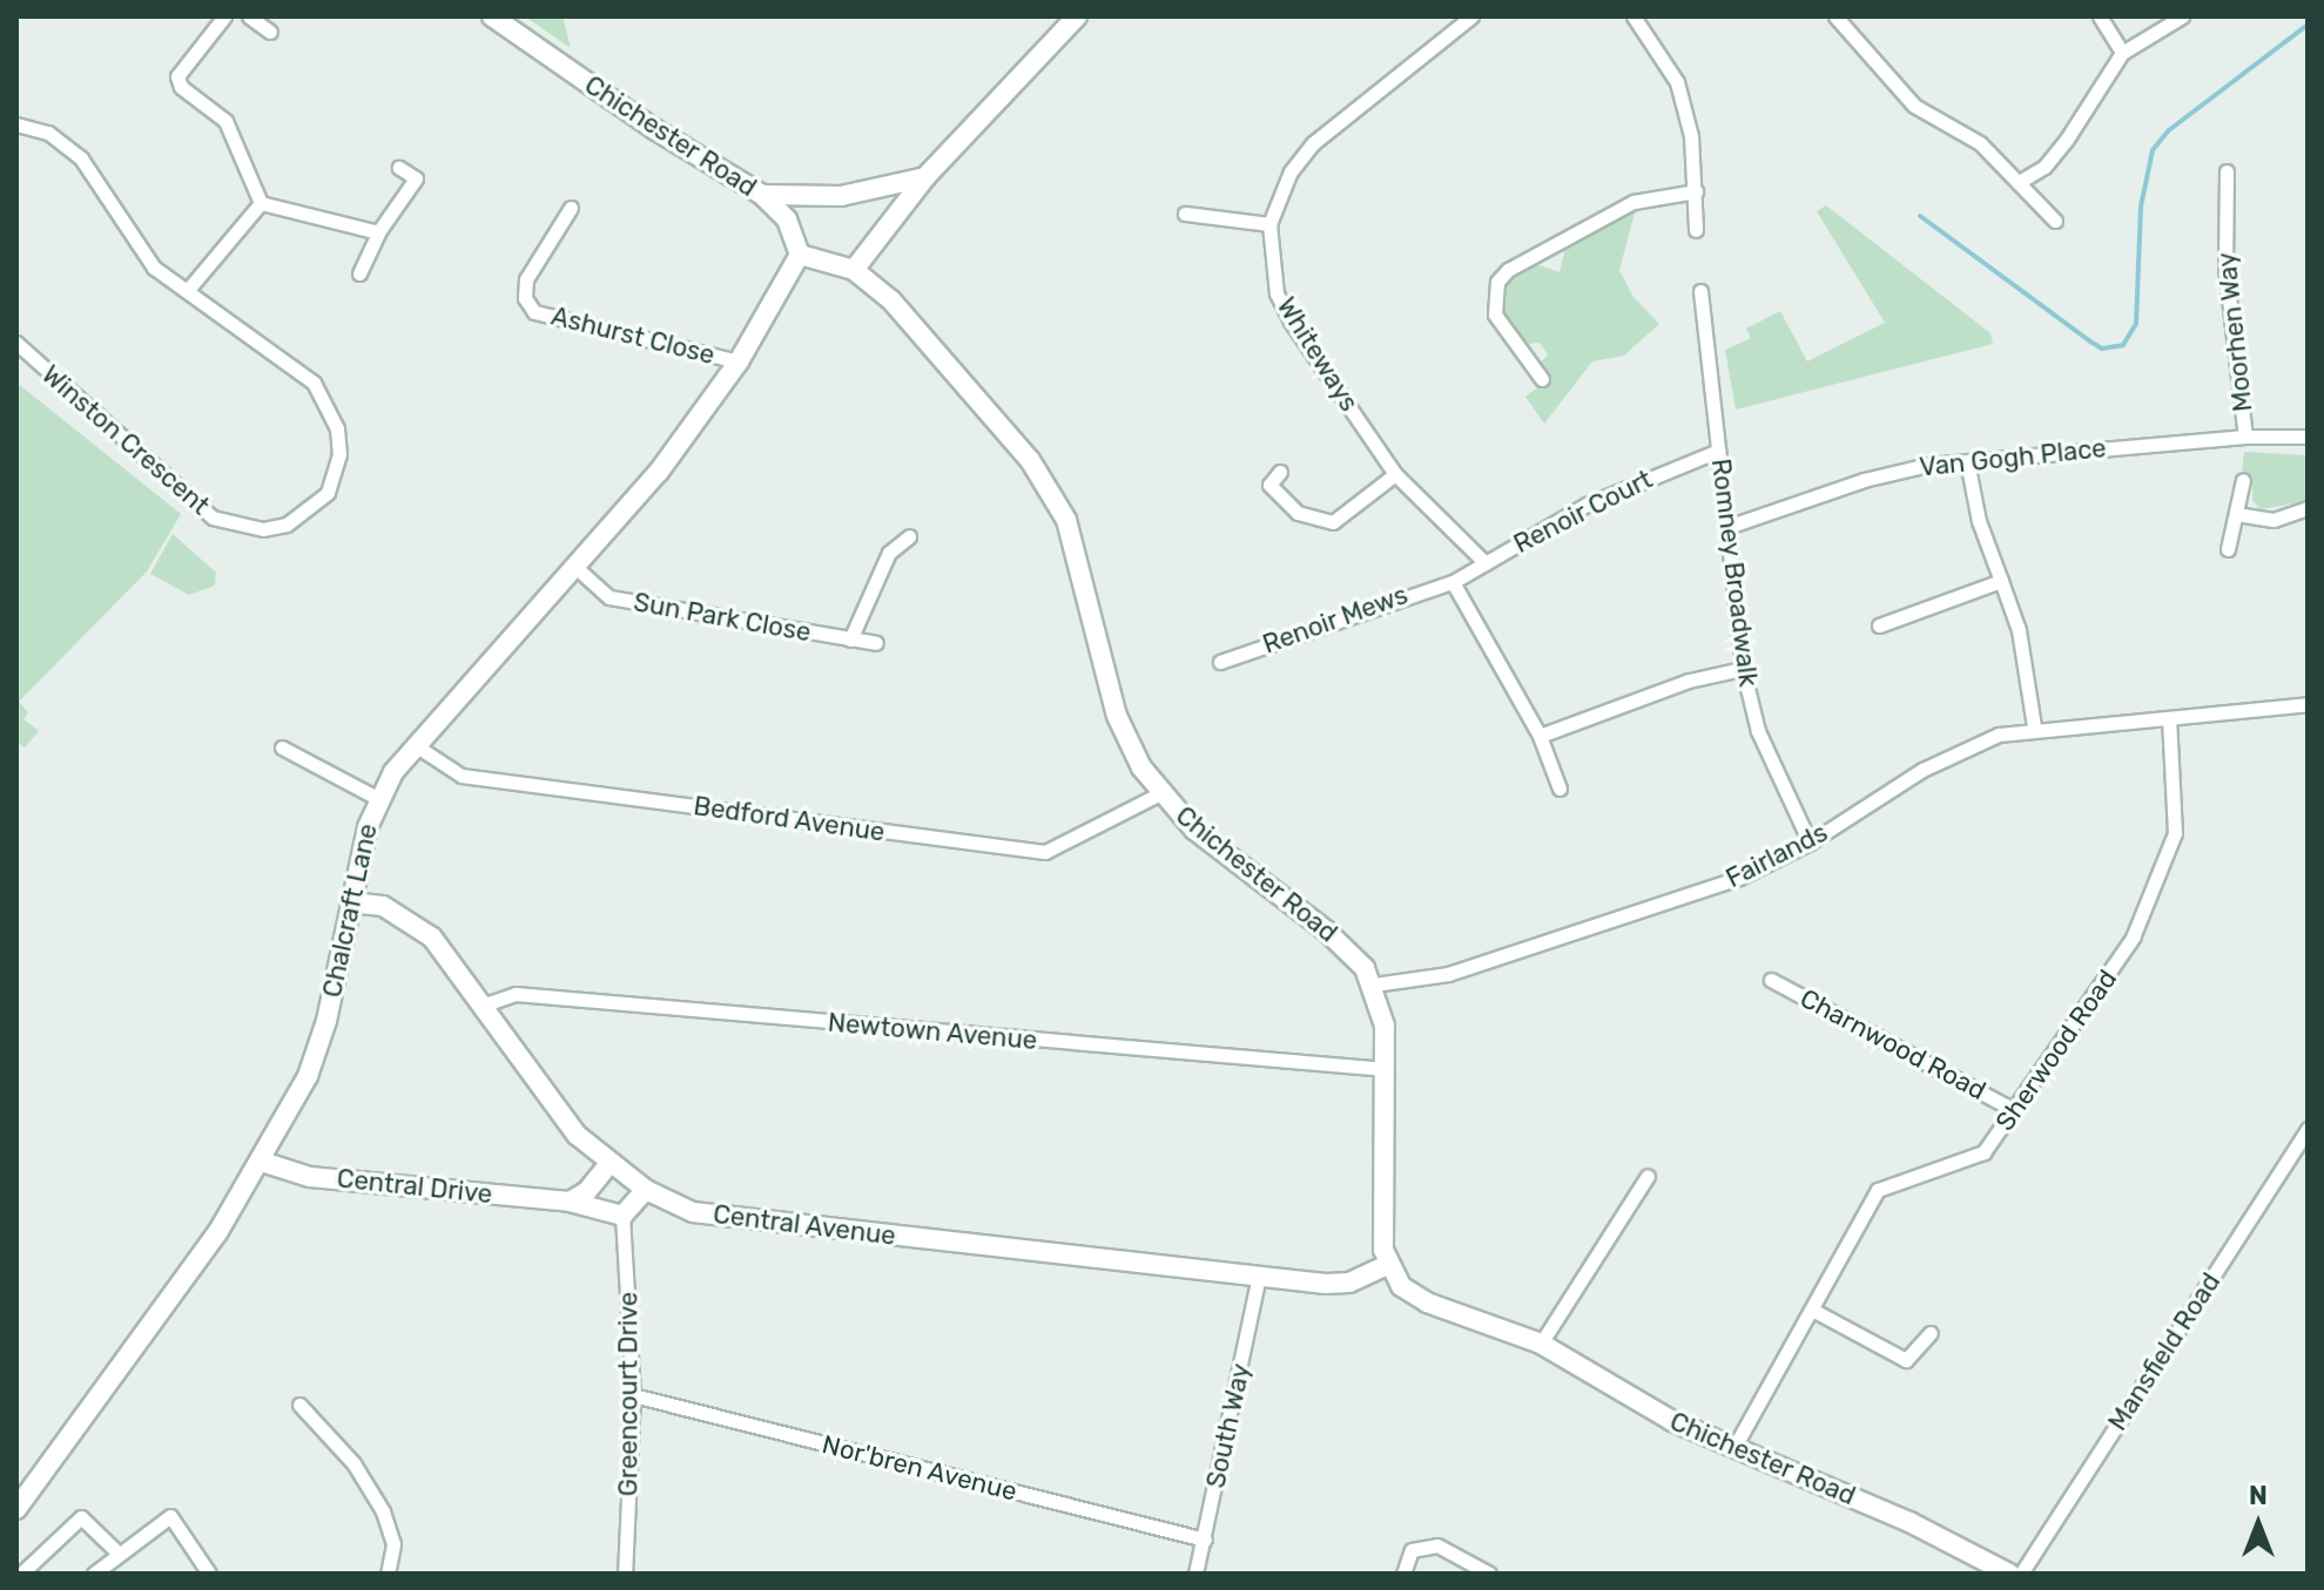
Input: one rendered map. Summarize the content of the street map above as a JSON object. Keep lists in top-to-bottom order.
{
  "streets": {
    "street": [
      "Chichester Road",
      "Moorhen Way",
      "Ashurst Close",
      "Whiteways",
      "Winston Crescent",
      "Van Gogh Place",
      "Renoir Court",
      "Romney Broadwalk",
      "Sun Park Close",
      "Renoir Mews",
      "Bedford Avenue",
      "Fairlands",
      "Chalcraft Lane",
      "Newtown Avenue",
      "Charnwood Road",
      "Sherwood Road",
      "Central Drive",
      "Central Avenue",
      "Mansfield Road",
      "Greencourt Drive",
      "South Way",
      "Nor'bren Avenue"
    ]
  },
  "crossings": [
    ["Chichester Road", "Bedford Avenue"],
    ["Chichester Road", "Fairlands"],
    ["Chichester Road", "Chalcraft Lane"],
    ["Chichester Road", "Newtown Avenue"],
    ["Chichester Road", "Sherwood Road"],
    ["Chichester Road", "Central Avenue"],
    ["Moorhen Way", "Van Gogh Place"],
    ["Ashurst Close", "Chalcraft Lane"],
    ["Whiteways", "Renoir Court"],
    ["Van Gogh Place", "Romney Broadwalk"],
    ["Renoir Court", "Romney Broadwalk"],
    ["Renoir Court", "Renoir Mews"],
    ["Romney Broadwalk", "Fairlands"],
    ["Sun Park Close", "Chalcraft Lane"],
    ["Bedford Avenue", "Chalcraft Lane"],
    ["Fairlands", "Sherwood Road"],
    ["Chalcraft Lane", "Central Drive"],
    ["Chalcraft Lane", "Central Avenue"],
    ["Newtown Avenue", "Central Avenue"],
    ["Charnwood Road", "Sherwood Road"],
    ["Central Drive", "Central Avenue"],
    ["Central Avenue", "South Way"],
    ["Greencourt Drive", "Nor'bren Avenue"],
    ["South Way", "Nor'bren Avenue"]
  ],
  "north": "top"
}
